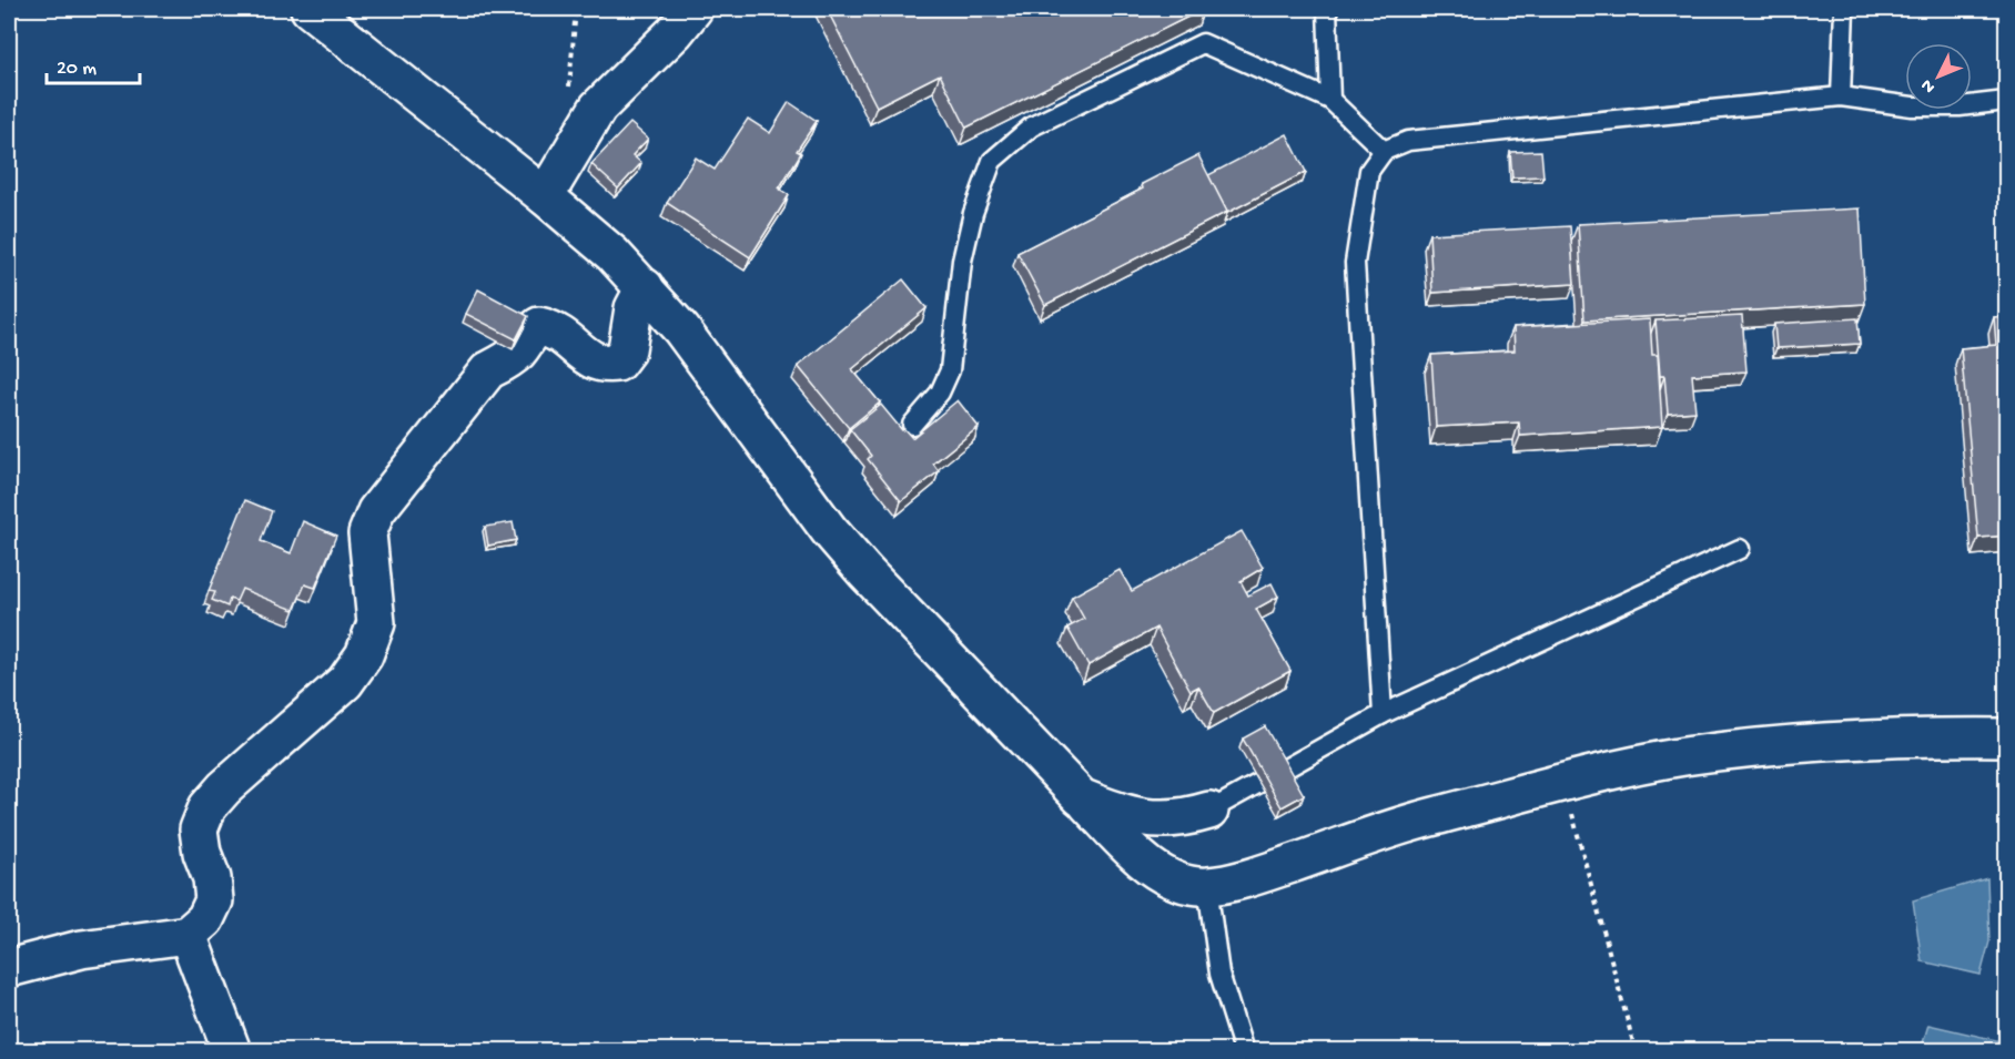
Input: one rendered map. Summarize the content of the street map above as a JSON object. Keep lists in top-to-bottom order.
{
  "scale_bar": "20 m",
  "north": "bottom left"
}
